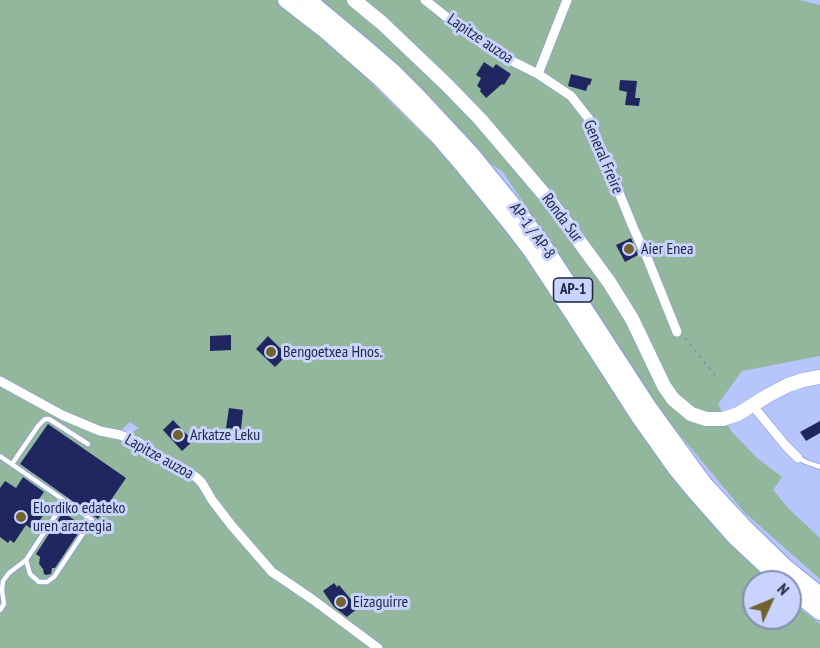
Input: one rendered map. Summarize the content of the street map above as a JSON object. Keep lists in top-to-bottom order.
{
  "streets": {
    "highway": ["AP-1 / AP-8", "AP-1"],
    "main road": ["Ronda Sur"],
    "street": ["Lapitze auzoa", "General Freire"]
  },
  "crossings": [
    ["Lapitze auzoa", "General Freire"]
  ],
  "places": [
    "Aier Enea",
    "Bengoetxea Hnos.",
    "Arkatze Leku",
    "Elordiko edateko uren araztegia",
    "Eizaguirre"
  ],
  "north": "top right"
}
